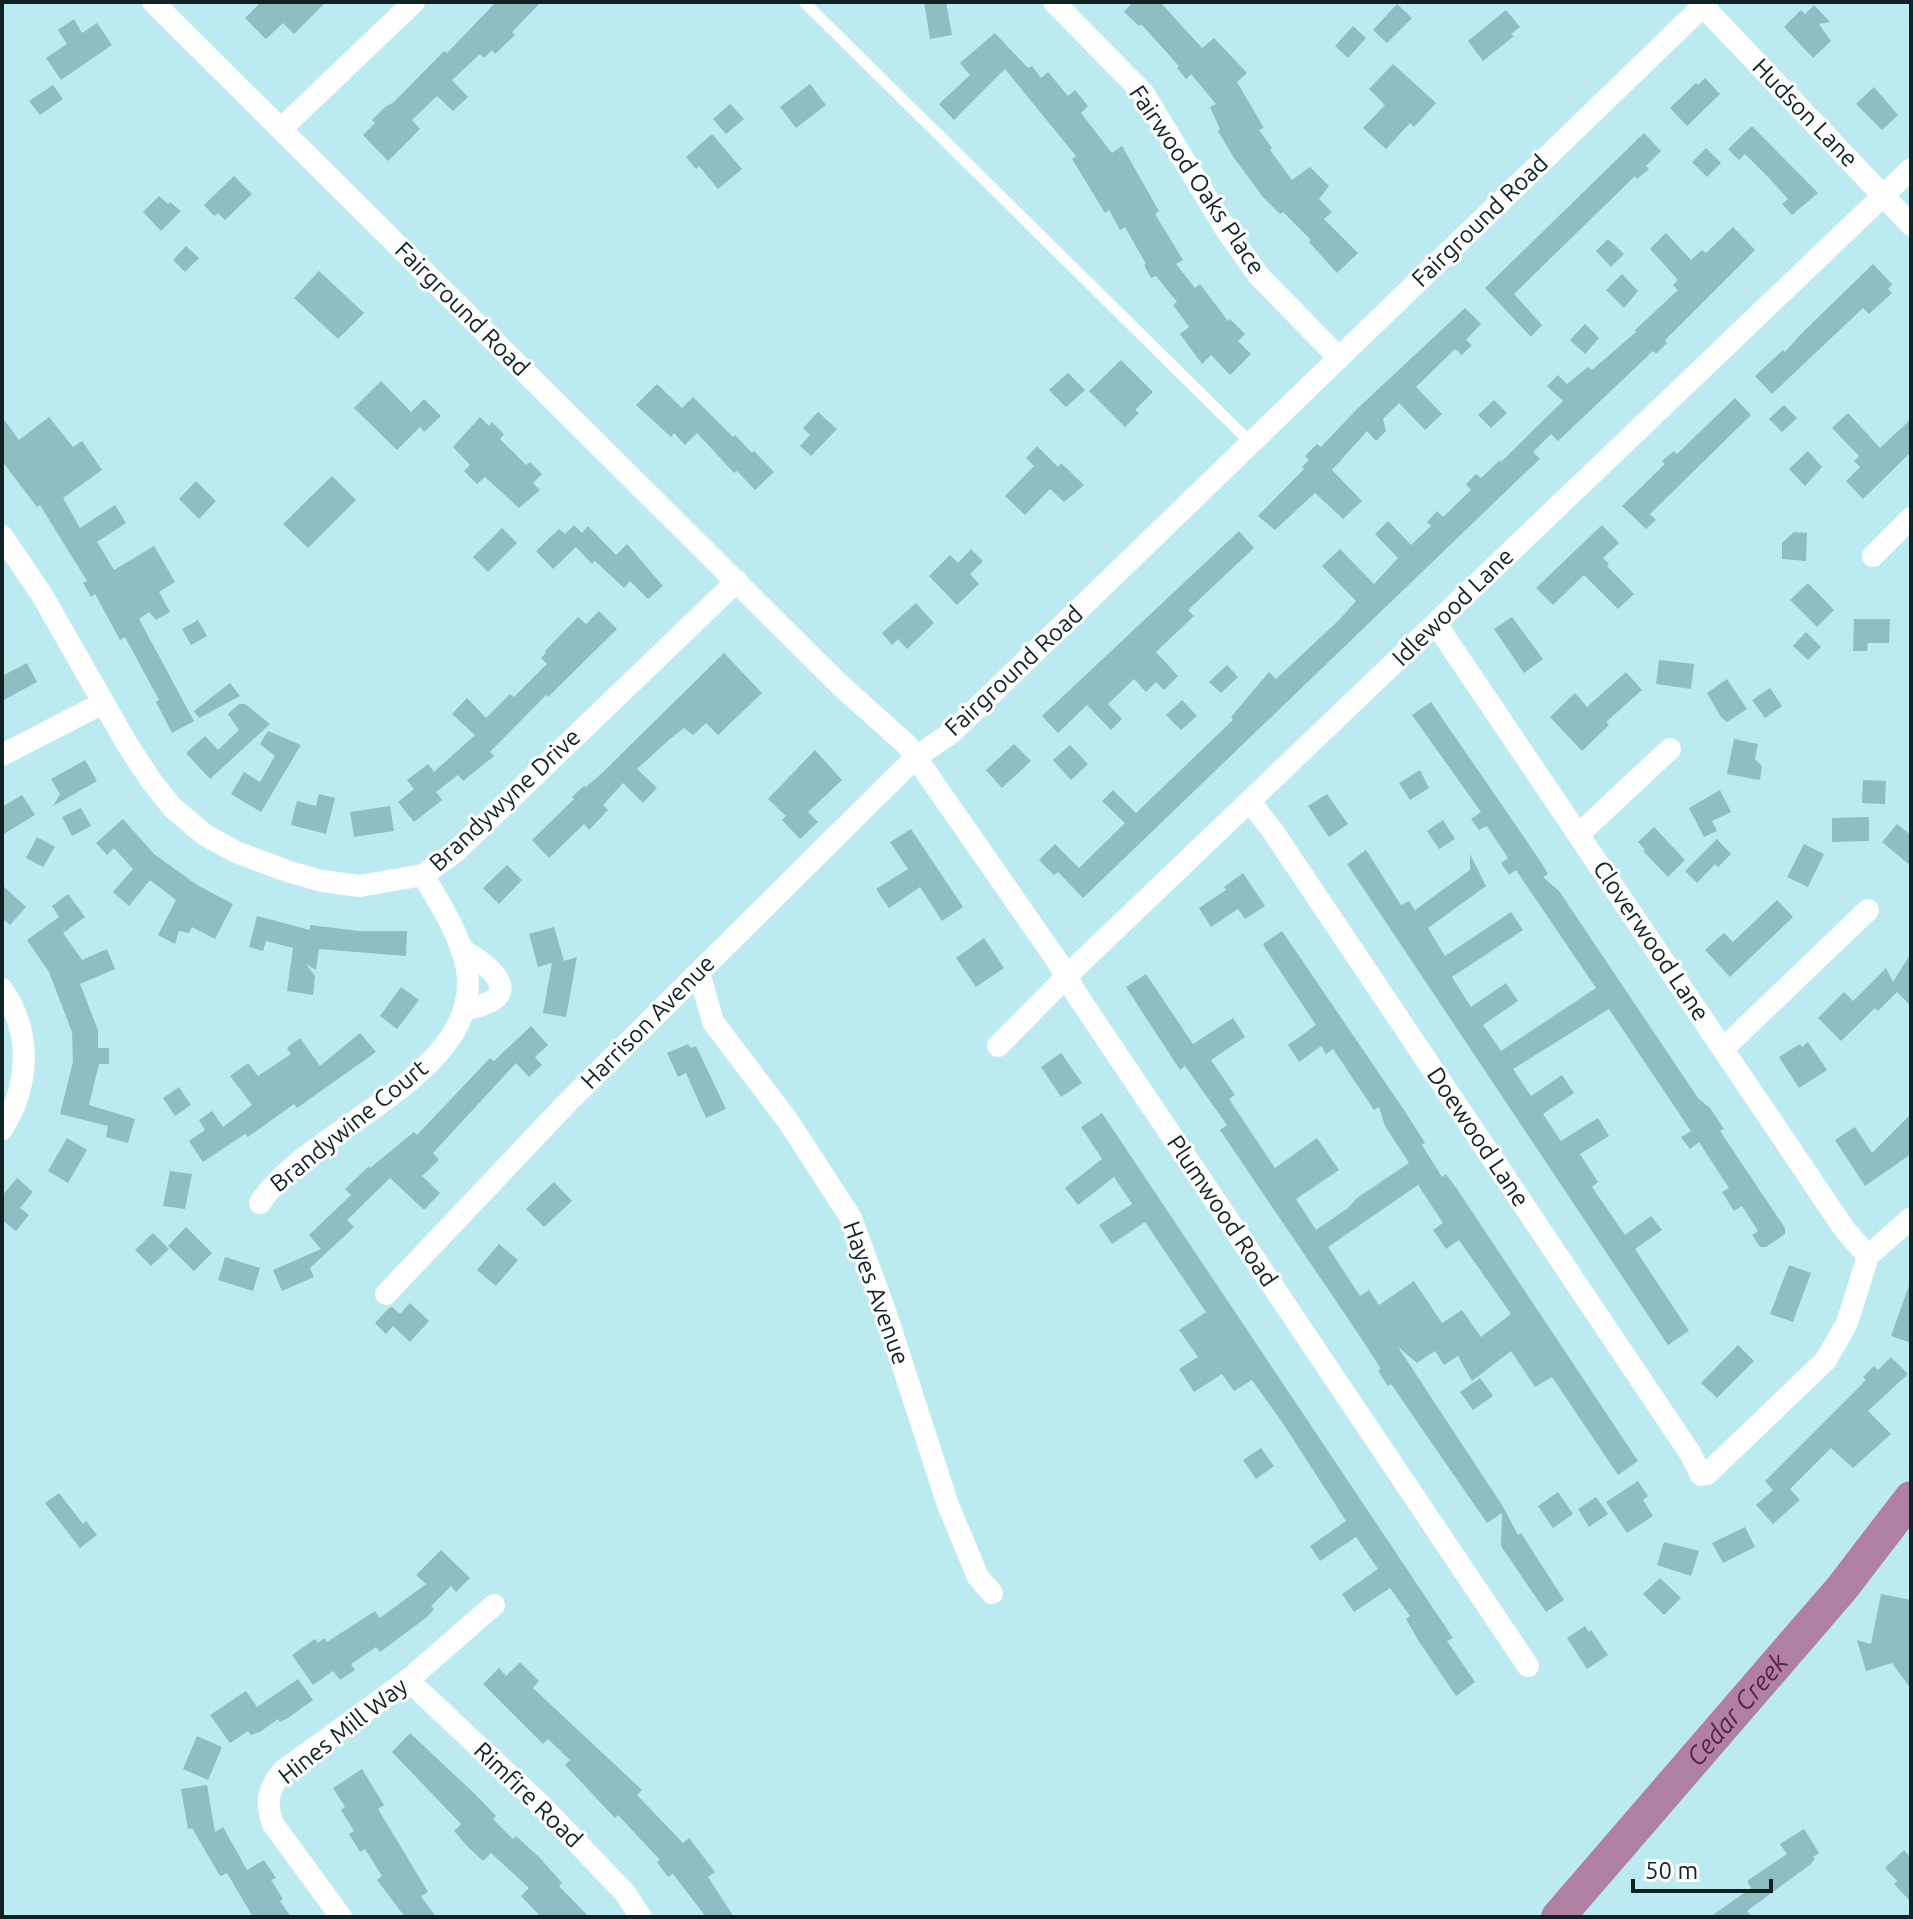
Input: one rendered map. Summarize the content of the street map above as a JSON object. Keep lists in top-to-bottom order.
{
  "streets": {
    "street": [
      "Hudson Lane",
      "Fairwood Oaks Place",
      "Fairground Road",
      "Idlewood Lane",
      "Brandywyne Drive",
      "Cloverwood Lane",
      "Harrison Avenue",
      "Brandywine Court",
      "Doewood Lane",
      "Plumwood Road",
      "Hayes Avenue",
      "Hines Mill Way",
      "Rimfire Road"
    ]
  },
  "crossings": [
    ["Hudson Lane", "Fairground Road"],
    ["Hudson Lane", "Idlewood Lane"],
    ["Fairwood Oaks Place", "Fairground Road"],
    ["Fairground Road", "Brandywyne Drive"],
    ["Fairground Road", "Harrison Avenue"],
    ["Fairground Road", "Plumwood Road"],
    ["Idlewood Lane", "Cloverwood Lane"],
    ["Idlewood Lane", "Doewood Lane"],
    ["Idlewood Lane", "Plumwood Road"],
    ["Brandywyne Drive", "Brandywine Court"],
    ["Cloverwood Lane", "Doewood Lane"],
    ["Harrison Avenue", "Plumwood Road"],
    ["Harrison Avenue", "Hayes Avenue"],
    ["Hines Mill Way", "Rimfire Road"]
  ],
  "water": ["Cedar Creek"],
  "scale_bar": "50 m"
}
